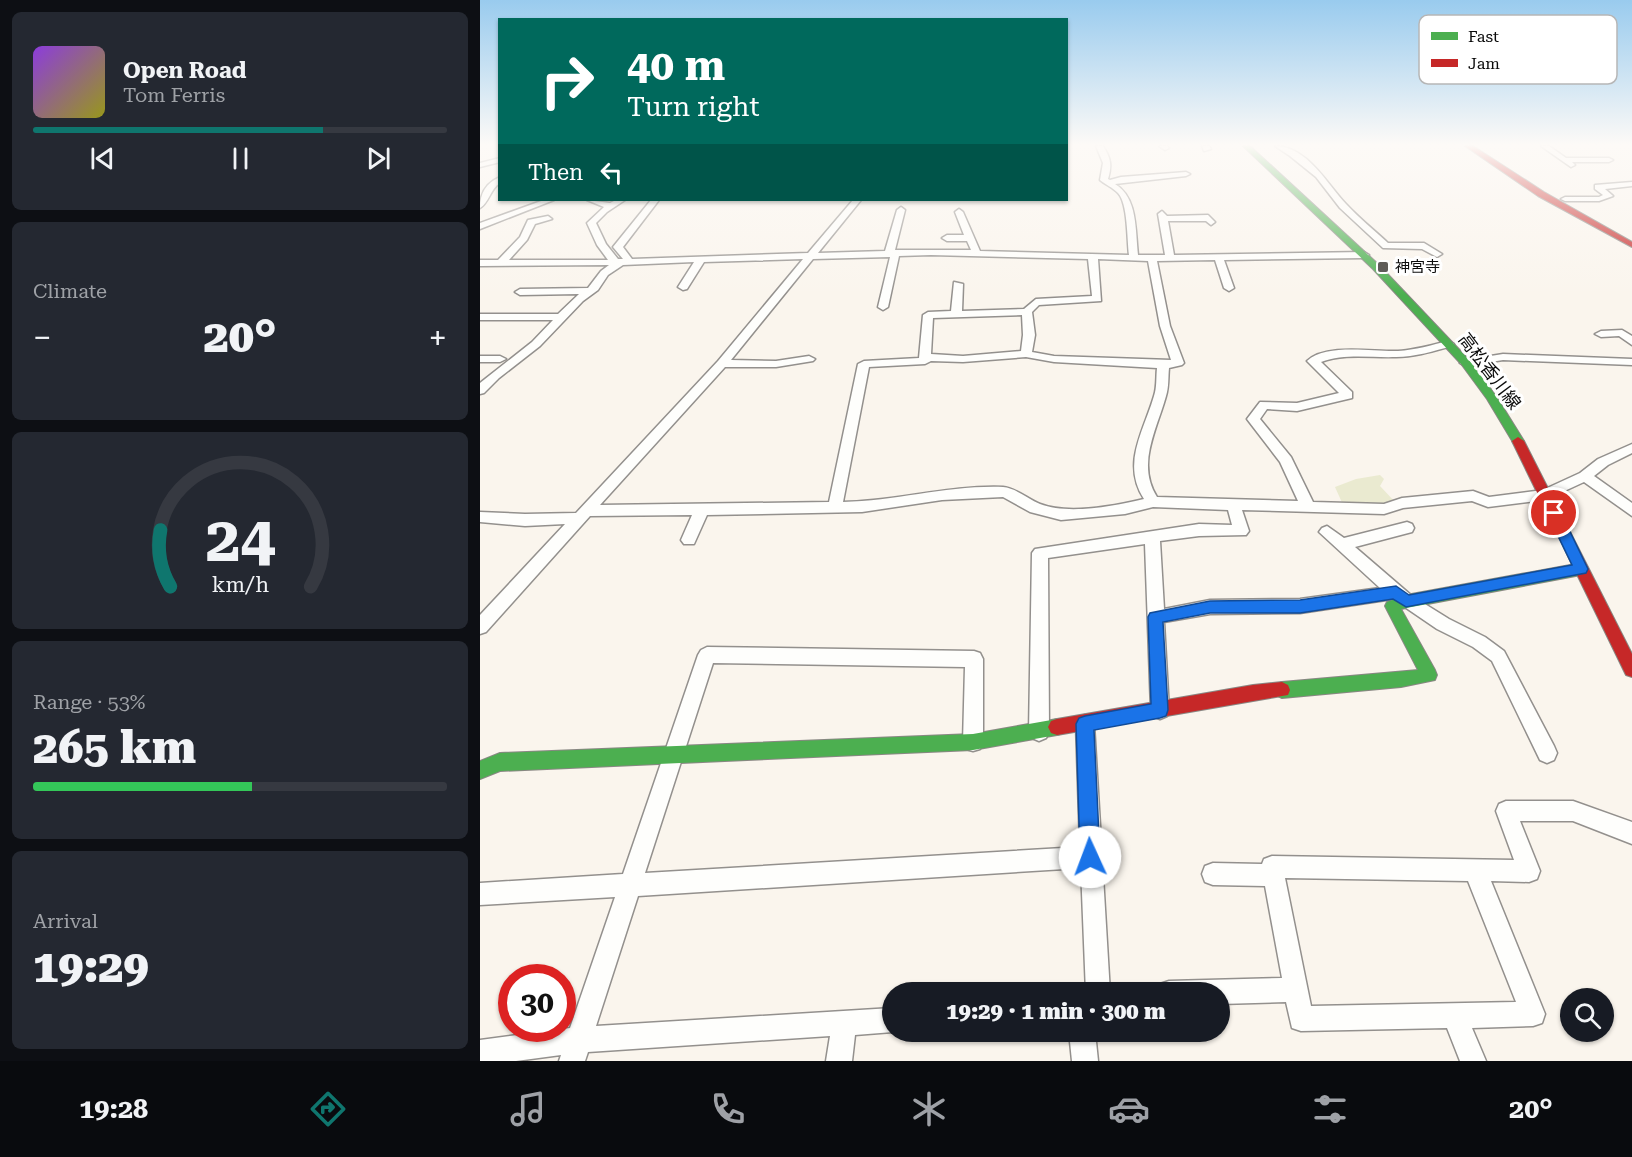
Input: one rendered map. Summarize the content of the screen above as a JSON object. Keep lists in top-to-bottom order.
{
  "streets": {
    "main road": ["高松香川線"]
  },
  "places": {
    "transit": ["神宮寺"]
  },
  "legend": ["Fast", "Jam"],
  "page": {
    "turn": ["40 m", "Turn right"],
    "song": ["Open Road", "Tom Ferris"],
    "then": "Then",
    "tile": [
      "Climate",
      ["Range · 53%", "265 km"],
      ["Arrival", "19:29"]
    ],
    "heat": ["−", "20°", "+"],
    "limit": "30",
    "trip": "19:29 · 1 min · 300 m",
    "tabs": ["19:28", "20°"],
    "gauge": ["24", "km/h"]
  }
}
